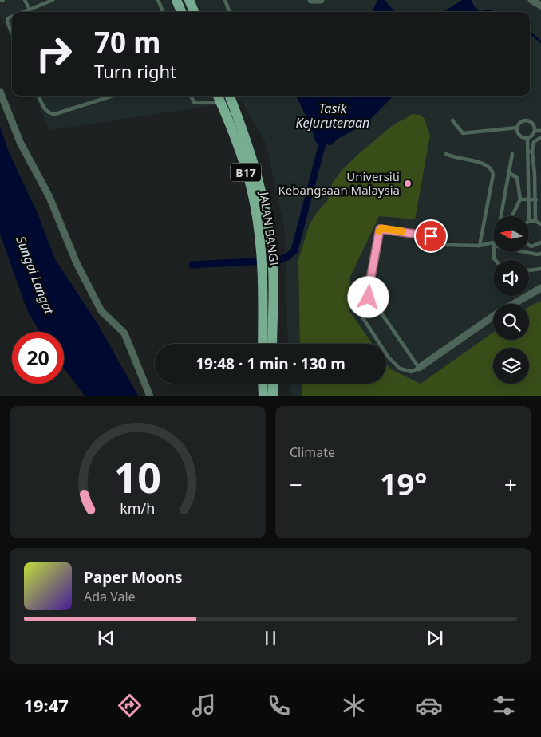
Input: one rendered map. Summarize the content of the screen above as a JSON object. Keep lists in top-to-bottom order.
{
  "streets": {
    "main road": ["B17", "JALAN BANGI"]
  },
  "water": ["Tasik Kejuruteraan", "Sungai Langat"],
  "places": ["Universiti Kebangsaan Malaysia"],
  "north": "left",
  "page": {
    "turn": ["70 m", "Turn right"],
    "limit": "20",
    "trip": "19:48 · 1 min · 130 m",
    "tile": "Climate",
    "heat": ["−", "19°", "+"],
    "song": ["Paper Moons", "Ada Vale"],
    "tabs": "19:47",
    "gauge": ["10", "km/h"]
  }
}
